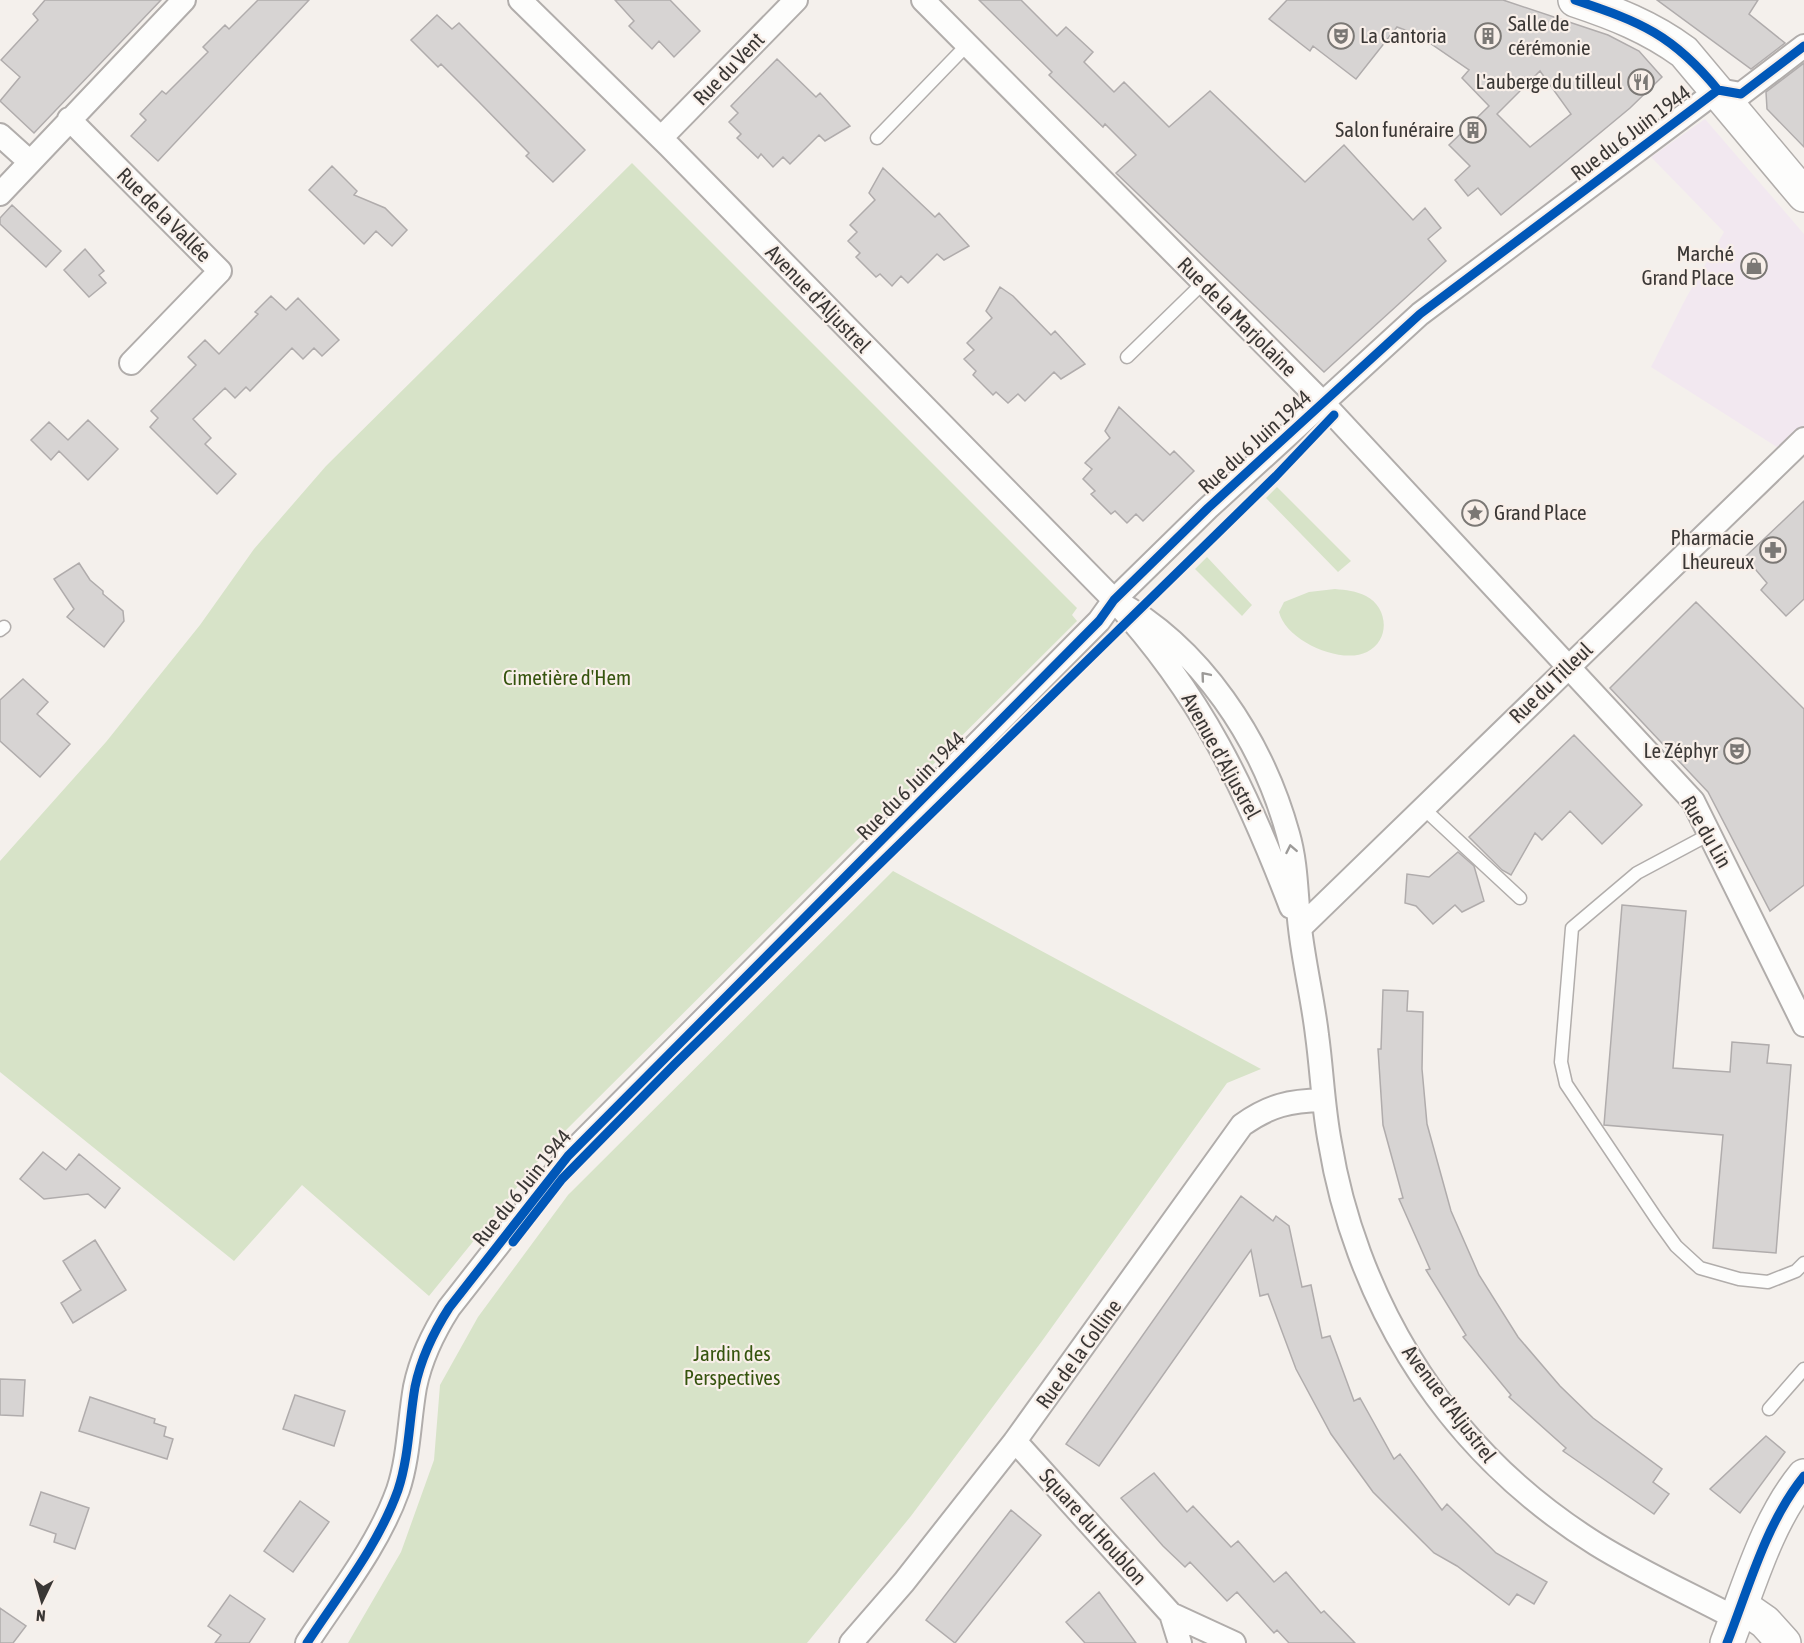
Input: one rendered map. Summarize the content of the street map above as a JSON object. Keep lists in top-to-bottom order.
{
  "streets": {
    "street": [
      "Rue du Vent",
      "Rue du 6 Juin 1944",
      "Rue de la Vallée",
      "Avenue d'Aljustrel",
      "Rue de la Marjolaine",
      "Rue du Tilleul",
      "Rue du Lin",
      "Rue de la Colline",
      "Square du Houblon"
    ]
  },
  "crossings": [
    ["Rue du Vent", "Avenue d'Aljustrel"],
    ["Rue du 6 Juin 1944", "Avenue d'Aljustrel"],
    ["Rue du 6 Juin 1944", "Rue de la Marjolaine"],
    ["Avenue d'Aljustrel", "Rue du Tilleul"],
    ["Avenue d'Aljustrel", "Rue de la Colline"],
    ["Rue de la Marjolaine", "Rue du Tilleul"],
    ["Rue de la Marjolaine", "Rue du Lin"],
    ["Rue du Tilleul", "Rue du Lin"],
    ["Rue de la Colline", "Square du Houblon"]
  ],
  "parks": ["Cimetière d'Hem", "Jardin des Perspectives"],
  "places": {
    "theatre": ["La Cantoria", "Le Zéphyr"],
    "building": ["Salle de cérémonie", "Salon funéraire"],
    "restaurant": ["L'auberge du tilleul"],
    "shop": ["Marché Grand Place"],
    "place": ["Grand Place"],
    "pharmacy": ["Pharmacie Lheureux"]
  },
  "north": "bottom"
}
